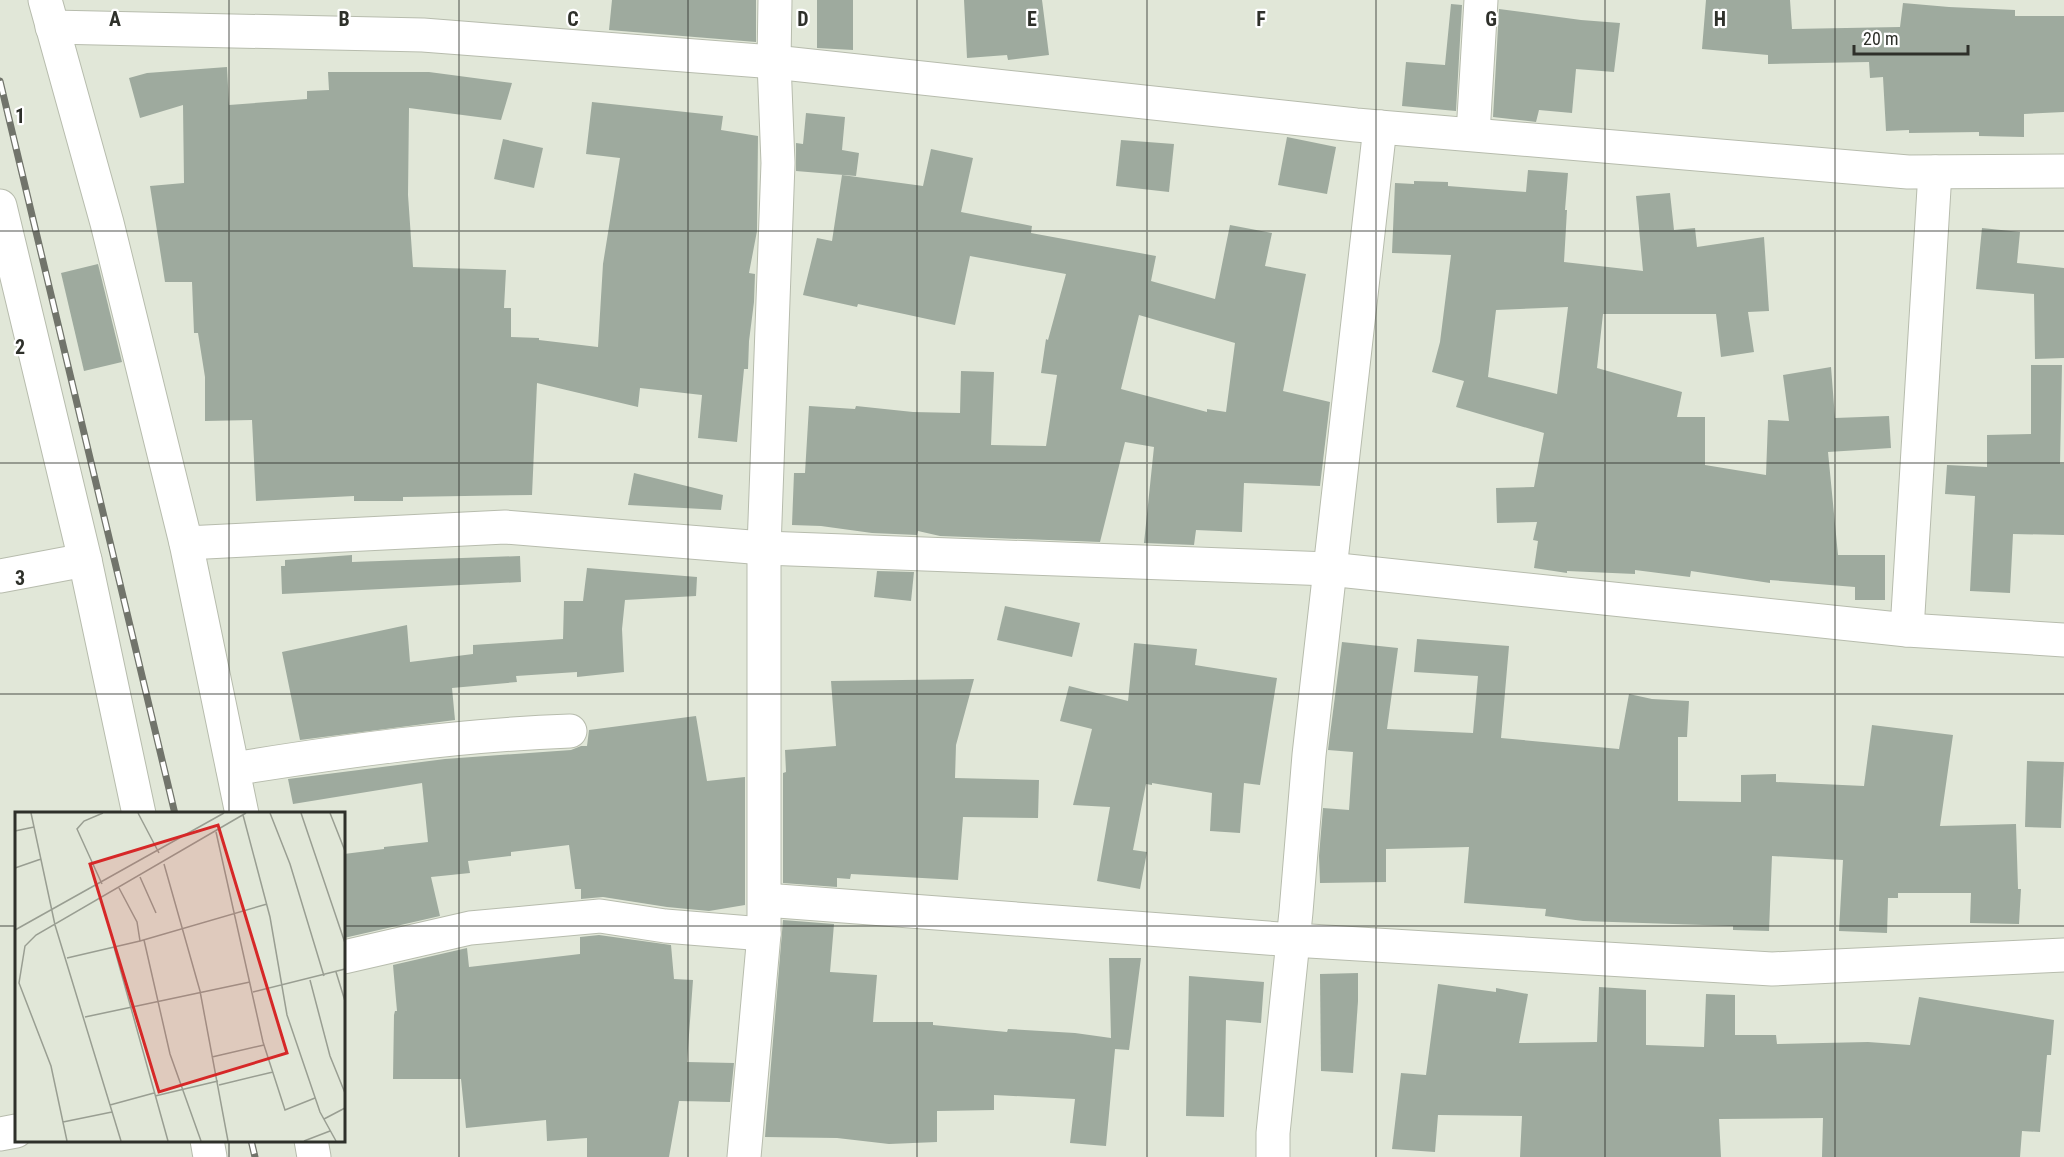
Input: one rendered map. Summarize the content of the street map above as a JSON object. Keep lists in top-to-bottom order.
{
  "scale_bar": "20 m",
  "grid": {
    "columns": [
      "A",
      "B",
      "C",
      "D",
      "E",
      "F",
      "G",
      "H"
    ],
    "rows": ["1", "2", "3"]
  }
}
